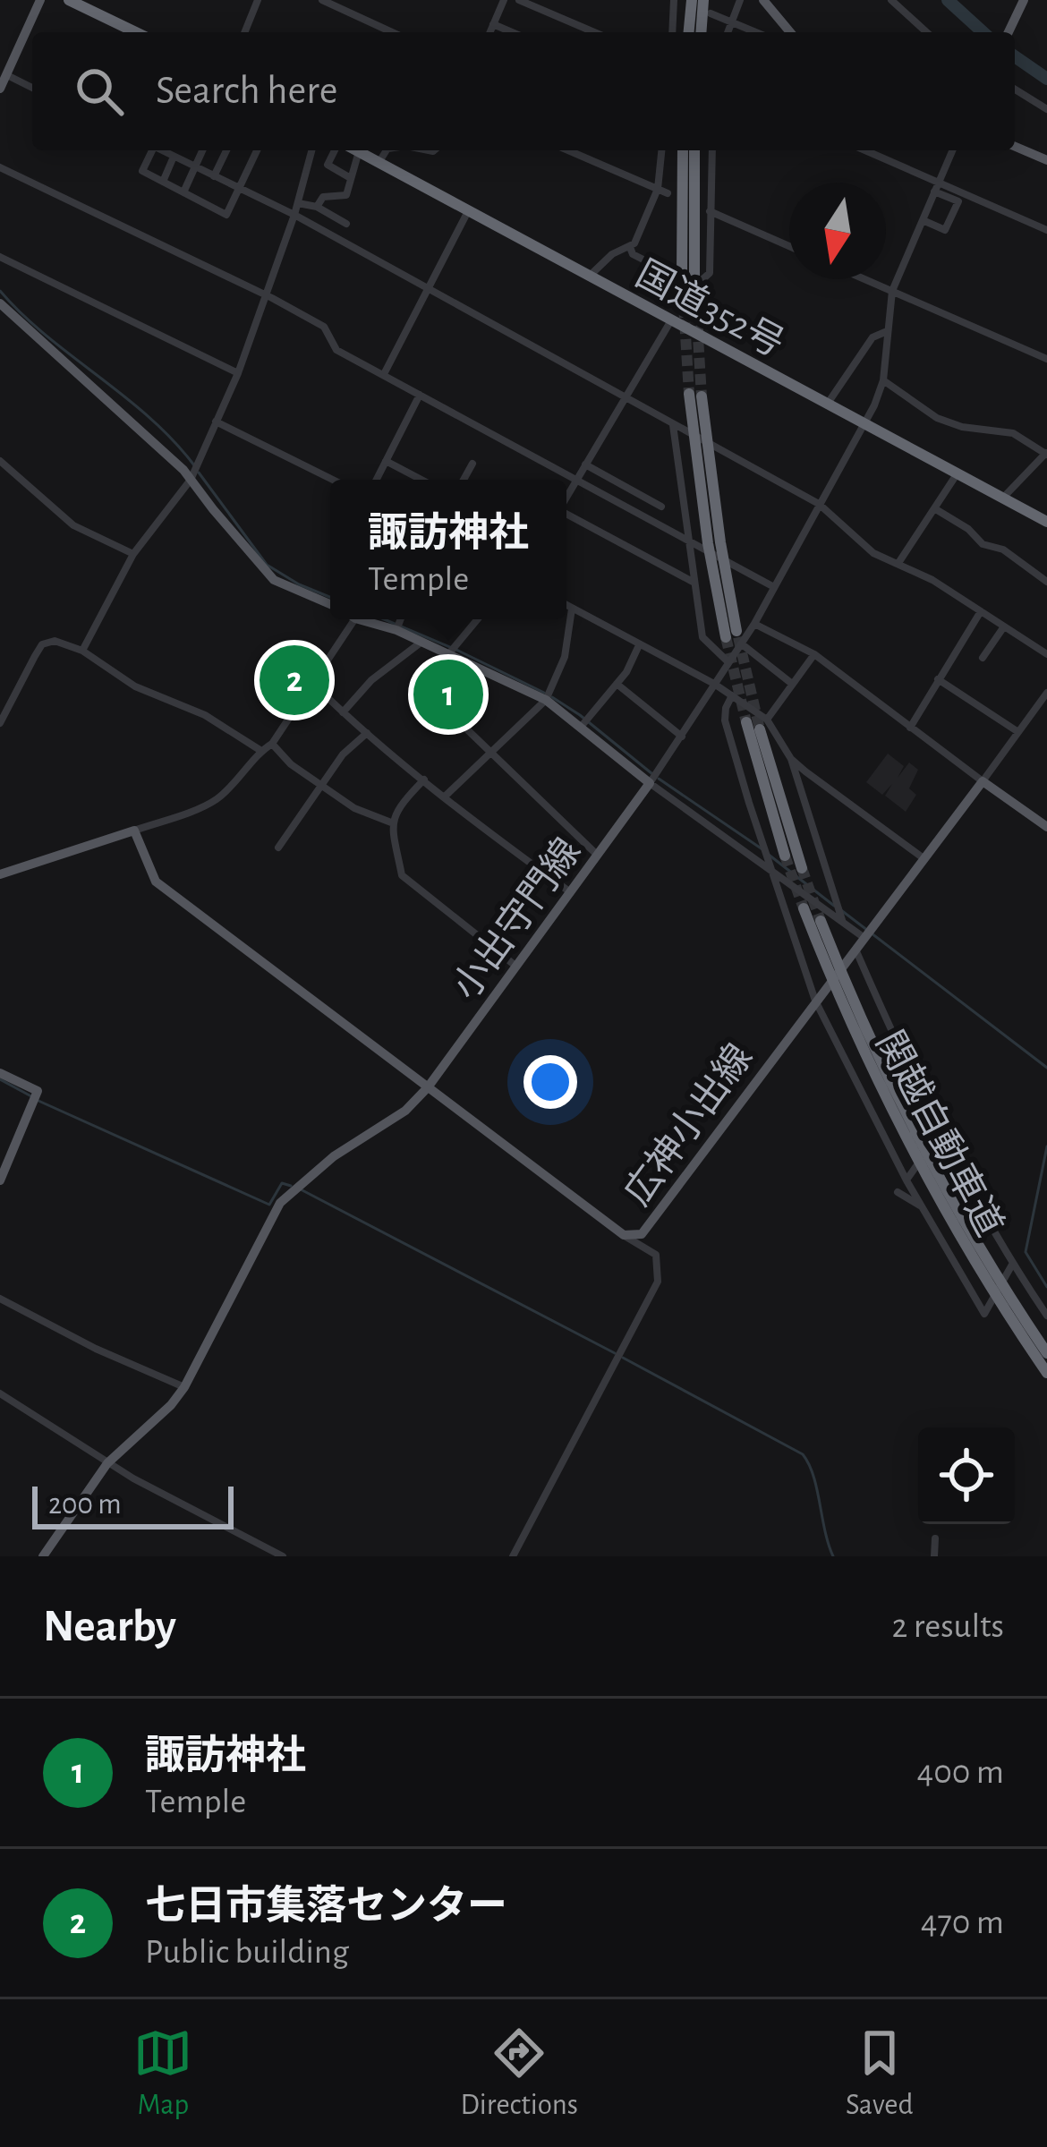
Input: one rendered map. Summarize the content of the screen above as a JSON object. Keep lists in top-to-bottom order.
{
  "streets": {
    "highway": ["国道352号", "関越自動車道"],
    "main road": ["小出守門線", "広神小出線"]
  },
  "crossings": [
    ["小出守門線", "広神小出線"]
  ],
  "scale_bar": "200 m",
  "north": "bottom",
  "page": {
    "search": "Search here",
    "popup": ["諏訪神社", "Temple"],
    "pins": ["2", "1"],
    "scale": "200 m",
    "heading": ["Nearby", "2 results"],
    "list": [
      {
        "mark": "1",
        "name": "諏訪神社",
        "note": "Temple",
        "value": "400 m"
      },
      {
        "mark": "2",
        "name": "七日市集落センター",
        "note": "Public building",
        "value": "470 m"
      }
    ],
    "nav": ["Map", "Directions", "Saved"]
  }
}
